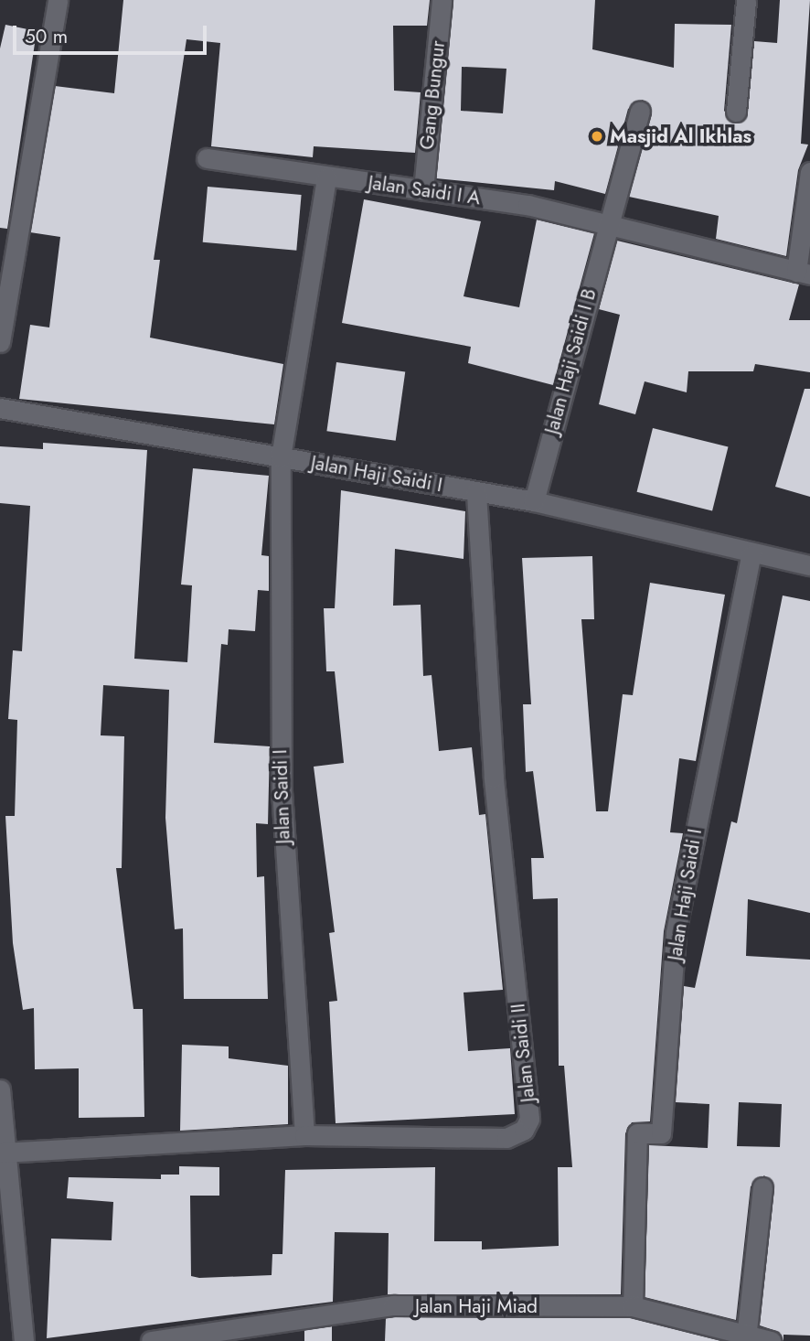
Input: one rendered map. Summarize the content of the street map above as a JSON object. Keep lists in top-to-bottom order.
{
  "streets": {
    "street": [
      "Gang Bungur",
      "Jalan Saidi I A",
      "Jalan Haji Saidi I B",
      "Jalan Haji Saidi I",
      "Jalan Saidi I",
      "Jalan Saidi II",
      "Jalan Haji Miad"
    ]
  },
  "crossings": [
    ["Gang Bungur", "Jalan Saidi I A"],
    ["Jalan Saidi I A", "Jalan Haji Saidi I B"],
    ["Jalan Haji Saidi I B", "Jalan Haji Saidi I"],
    ["Jalan Haji Saidi I", "Jalan Saidi I"],
    ["Jalan Haji Saidi I", "Jalan Saidi II"],
    ["Jalan Haji Saidi I", "Jalan Haji Miad"],
    ["Jalan Saidi I", "Jalan Saidi II"]
  ],
  "places": ["Masjid Al Ikhlas"],
  "scale_bar": "50 m"
}
